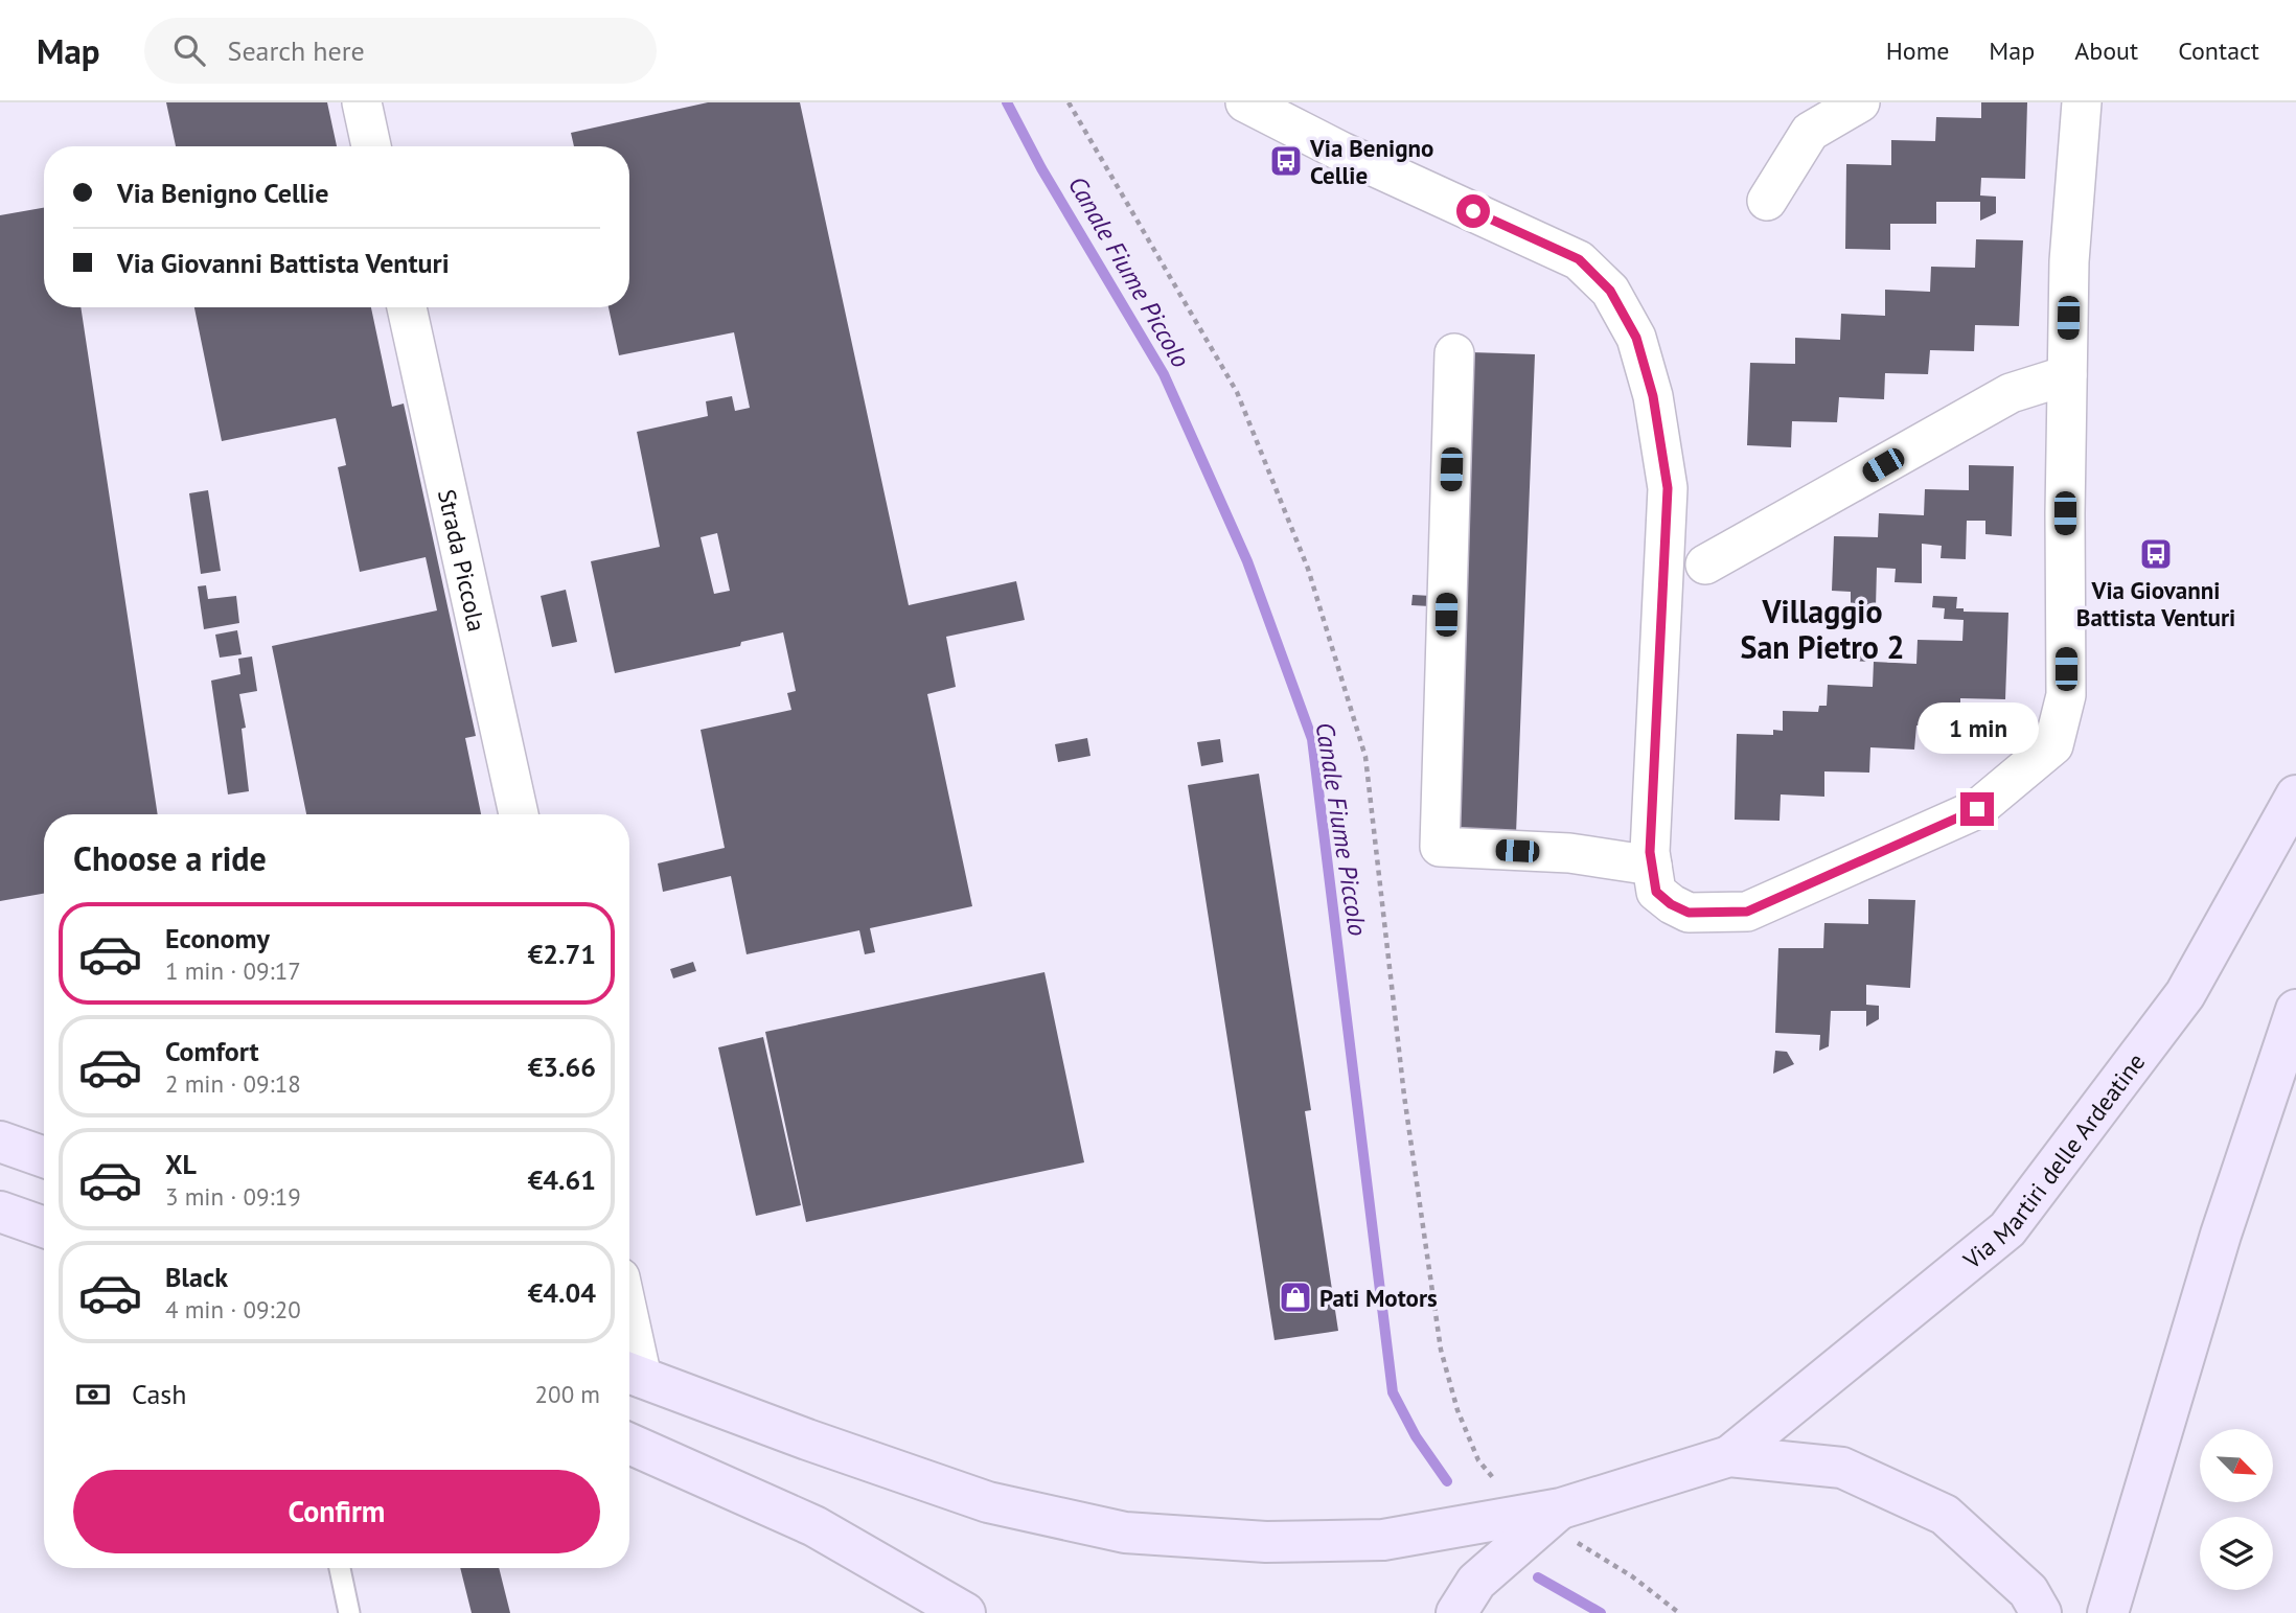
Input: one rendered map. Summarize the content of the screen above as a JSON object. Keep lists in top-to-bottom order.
{
  "streets": {
    "main road": ["Via Martiri delle Ardeatine"],
    "street": ["Strada Piccola"]
  },
  "districts": ["Villaggio San Pietro 2"],
  "water": ["Canale Fiume Piccolo"],
  "places": {
    "bus stop": ["Via Benigno Cellie", "Via Giovanni Battista Venturi"],
    "shop": ["Pati Motors"]
  },
  "north": "bottom right",
  "page": {
    "header": "Map",
    "search": "Search here",
    "nav": [
      "Home",
      "Map",
      "About",
      "Contact"
    ],
    "banner": ["Via Benigno Cellie", "Via Giovanni Battista Venturi"],
    "bubble": "1 min",
    "heading": "Choose a ride",
    "list": [
      {
        "name": "Economy",
        "note": "1 min · 09:17",
        "value": "€2.71"
      },
      {
        "name": "Comfort",
        "note": "2 min · 09:18",
        "value": "€3.66"
      },
      {
        "name": "XL",
        "note": "3 min · 09:19",
        "value": "€4.61"
      },
      {
        "name": "Black",
        "note": "4 min · 09:20",
        "value": "€4.04"
      }
    ],
    "pay": ["Cash", "200 m"],
    "buttons": "Confirm"
  }
}
